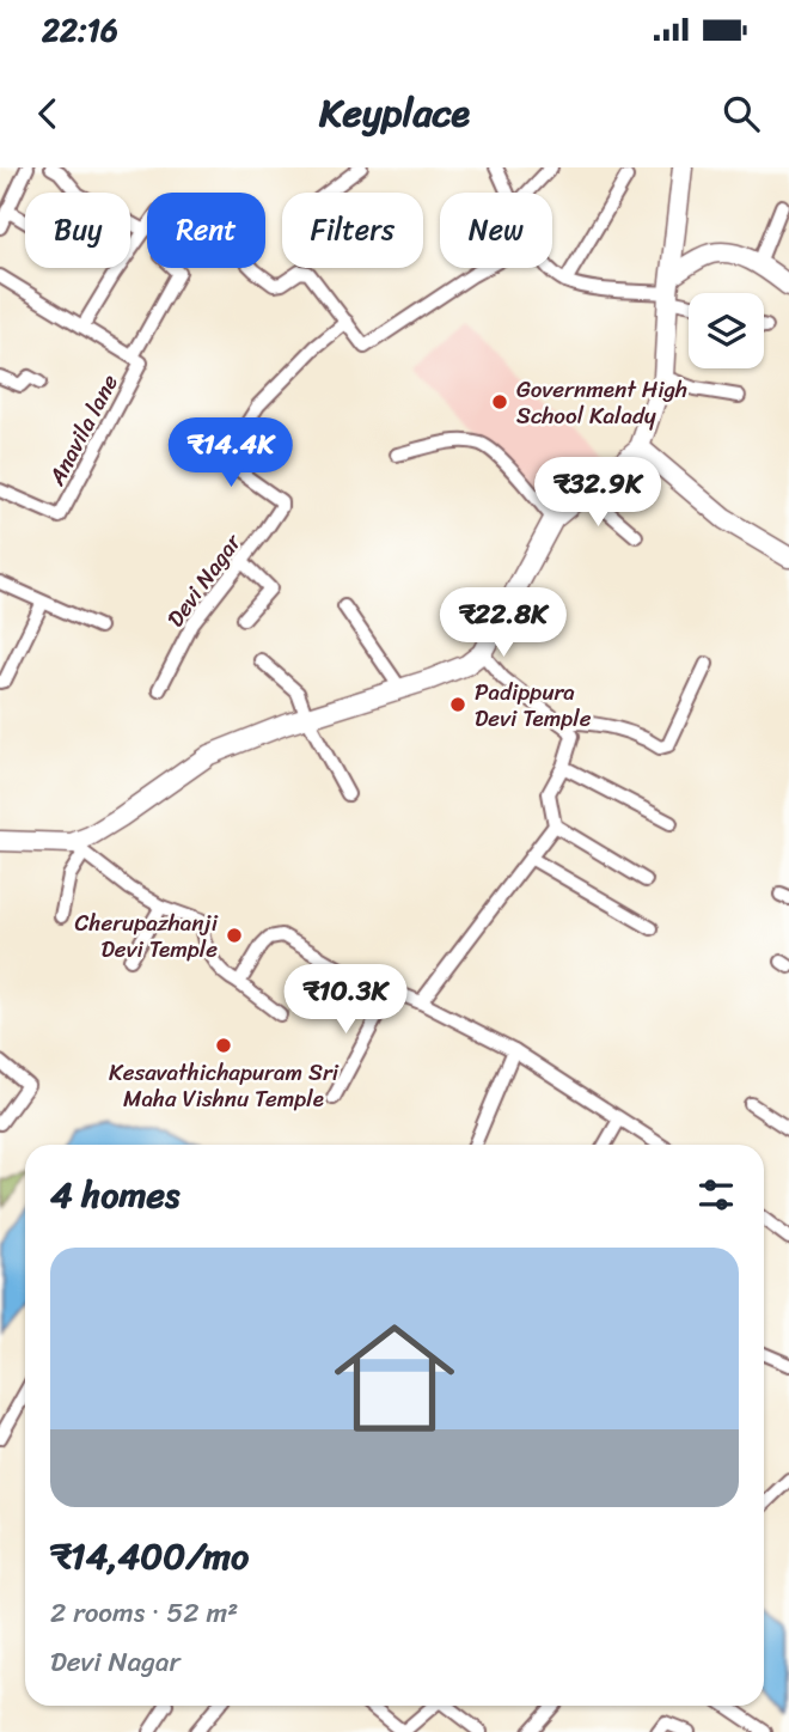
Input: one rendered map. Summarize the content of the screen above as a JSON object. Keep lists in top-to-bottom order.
{
  "streets": {
    "street": ["Anavila lane", "Devi Nagar"]
  },
  "places": [
    "Government High School Kalady",
    "Padippura Devi Temple",
    "Cherupazhanji Devi Temple",
    "Kesavathichapuram Sri Maha Vishnu Temple"
  ],
  "page": {
    "status": "22:16",
    "header": "Keyplace",
    "chip": [
      "Buy",
      "Rent",
      "Filters",
      "New"
    ],
    "price": [
      "₹14.4K",
      "₹32.9K",
      "₹22.8K",
      "₹10.3K"
    ],
    "heading": "4 homes",
    "list": [
      {
        "name": "₹14,400/mo",
        "note": "2 rooms · 52 m² · Devi Nagar"
      }
    ]
  }
}
